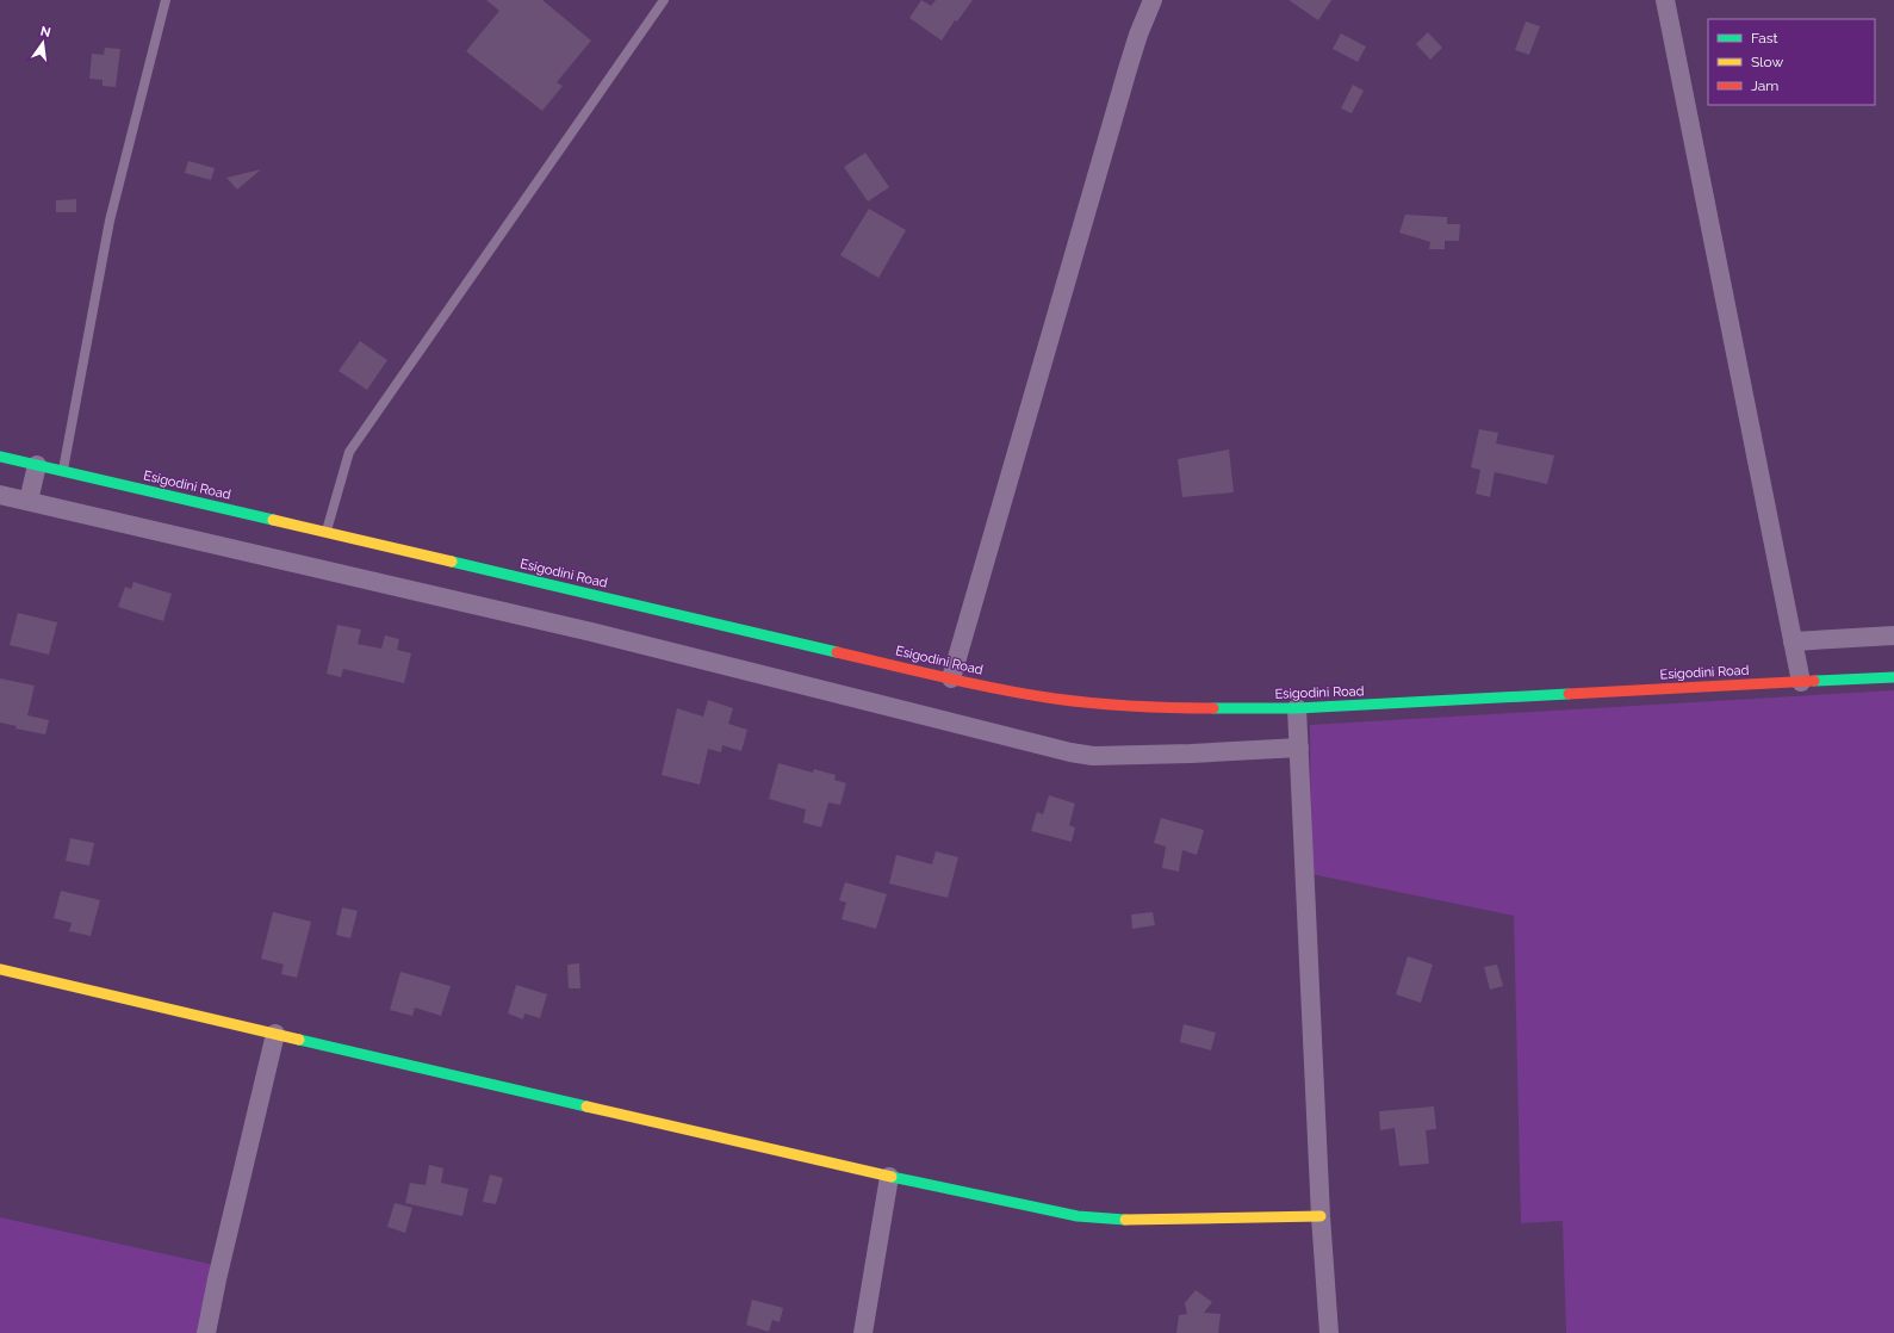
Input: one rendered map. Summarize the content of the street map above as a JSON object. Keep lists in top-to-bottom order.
{
  "streets": {
    "main road": ["Esigodini Road"]
  },
  "legend": ["Fast", "Slow", "Jam"],
  "north": "top"
}
